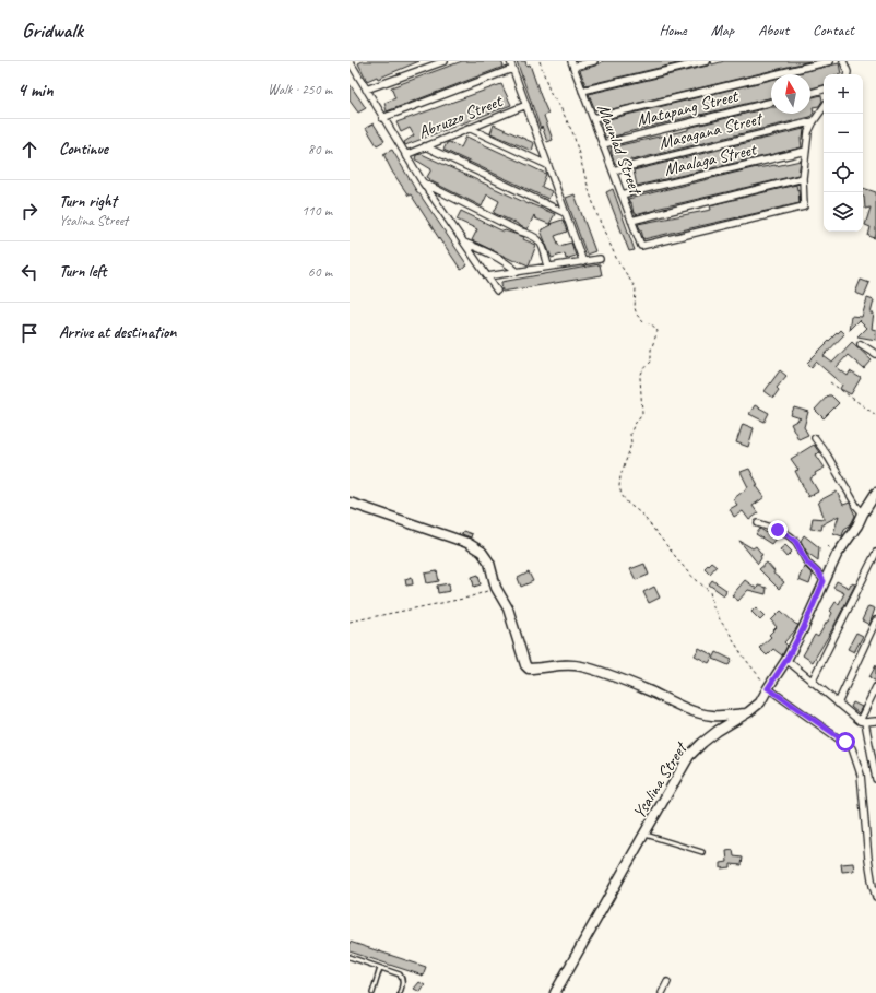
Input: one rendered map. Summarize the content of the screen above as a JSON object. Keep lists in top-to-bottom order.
{
  "streets": {
    "street": [
      "Matapang Street",
      "Abruzzo Street",
      "Masagana Street",
      "Maunlad Street",
      "Maalaga Street",
      "Ysalina Street"
    ]
  },
  "crossings": [
    ["Matapang Street", "Maunlad Street"],
    ["Masagana Street", "Maunlad Street"],
    ["Maunlad Street", "Maalaga Street"]
  ],
  "north": "top",
  "page": {
    "header": "Gridwalk",
    "nav": [
      "Home",
      "Map",
      "About",
      "Contact"
    ],
    "heading": ["4 min", "Walk · 250 m"],
    "map_buttons": ["+", "−"],
    "list": [
      ["Continue", "80 m"],
      ["Turn right", "Ysalina Street", "110 m"],
      ["Turn left", "60 m"],
      "Arrive at destination"
    ]
  }
}
